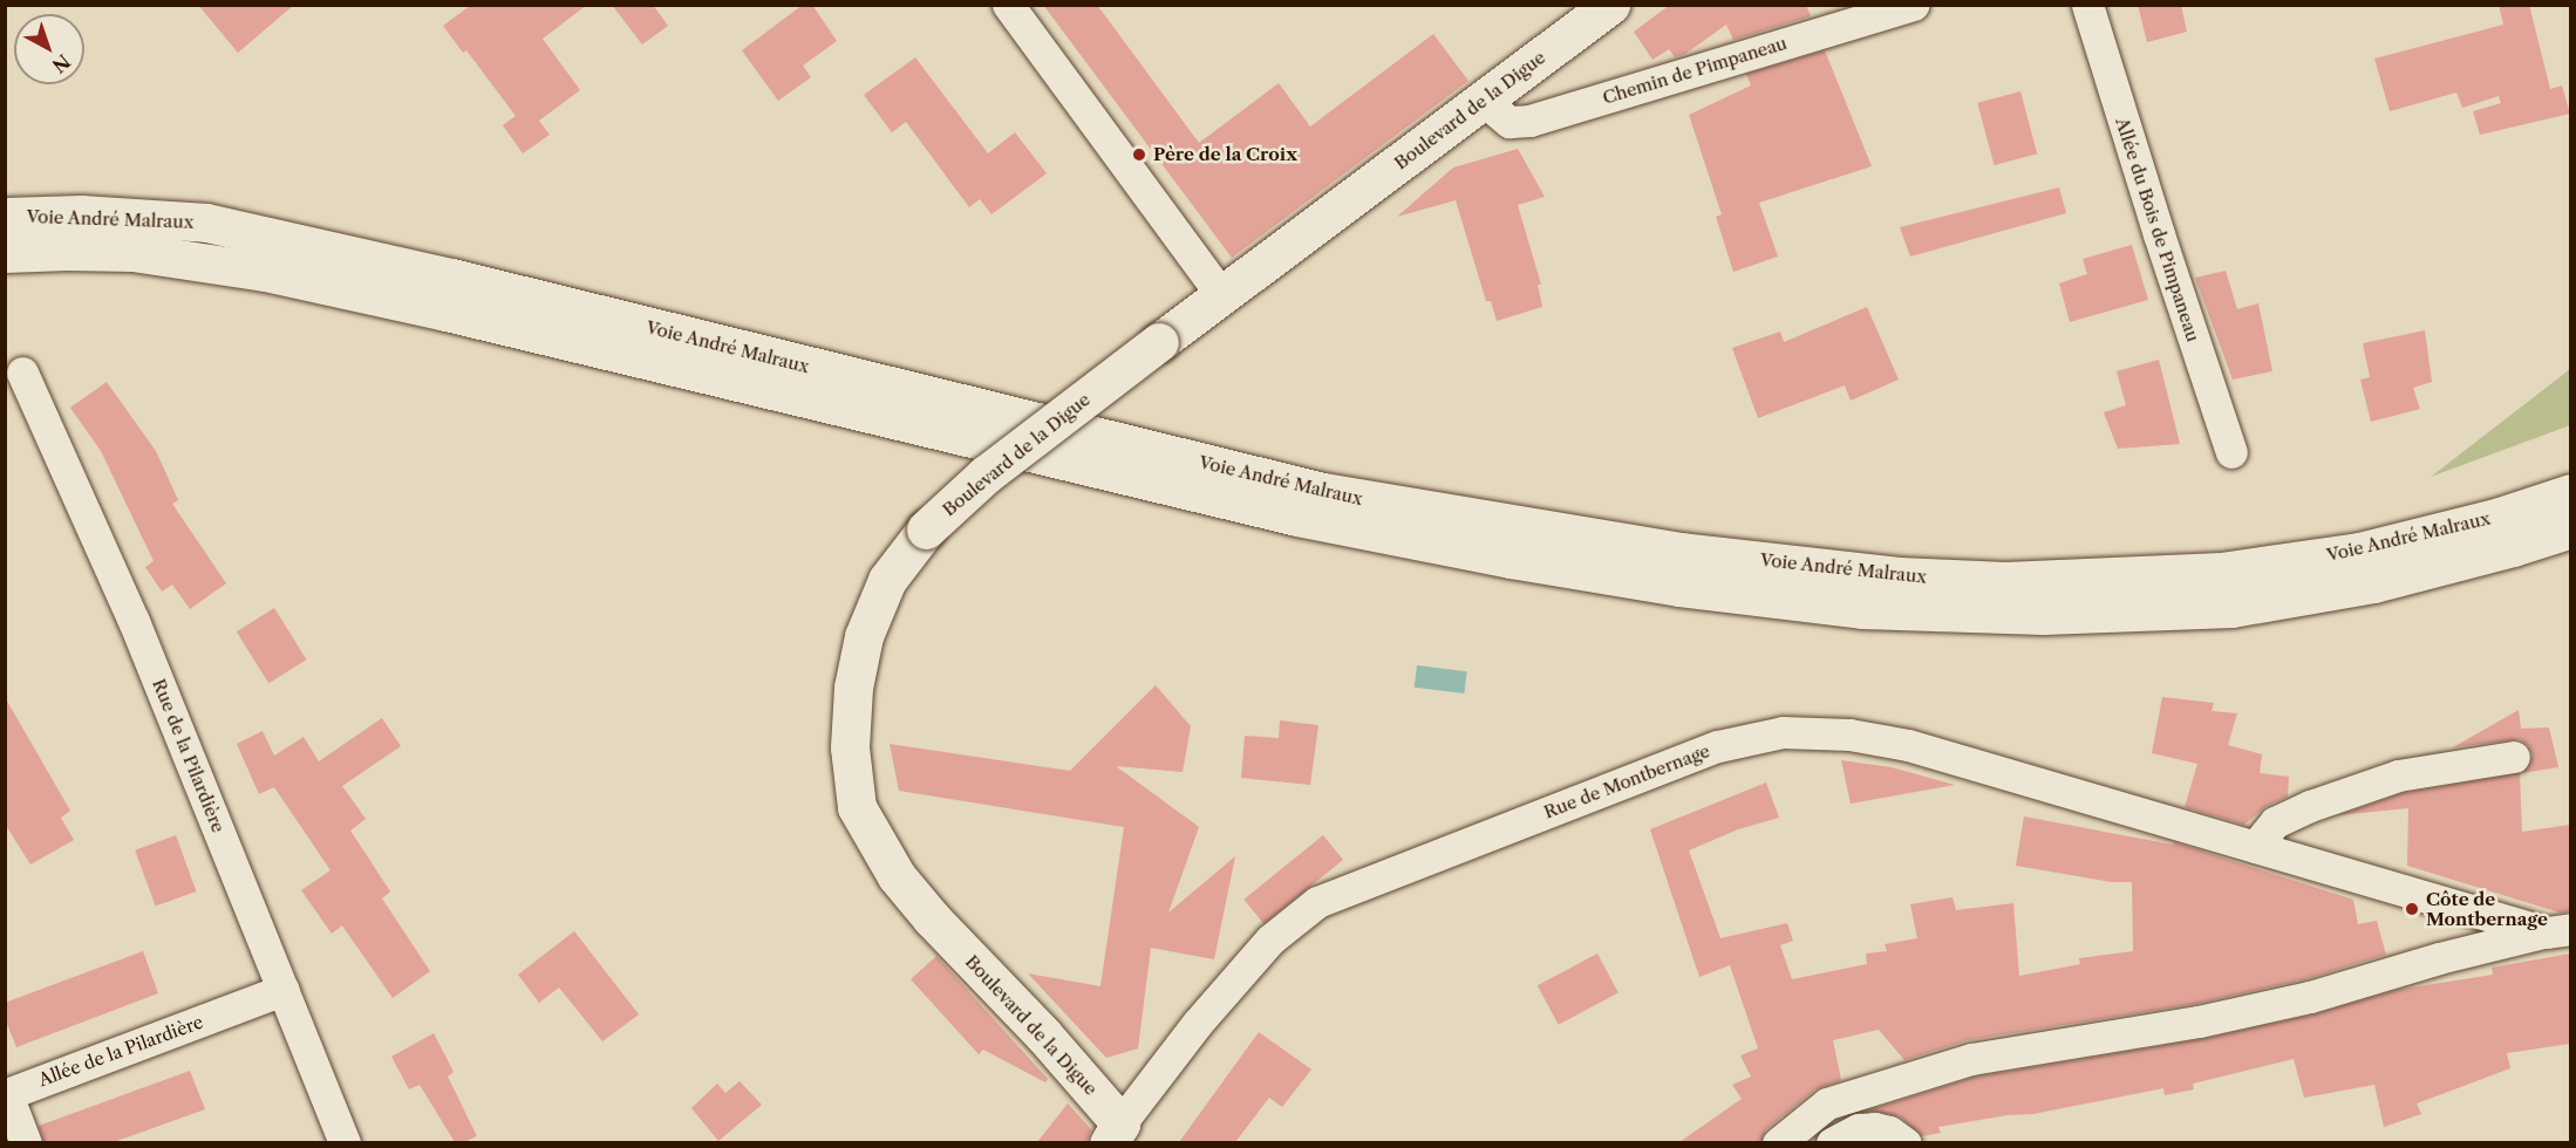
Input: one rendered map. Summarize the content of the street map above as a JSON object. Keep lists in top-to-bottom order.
{
  "streets": {
    "main road": ["Boulevard de la Digue", "Voie André Malraux"],
    "street": [
      "Chemin de Pimpaneau",
      "Allée du Bois de Pimpaneau",
      "Rue de la Pilardière",
      "Rue de Montbernage",
      "Allée de la Pilardière"
    ]
  },
  "crossings": [
    ["Chemin de Pimpaneau", "Boulevard de la Digue"],
    ["Boulevard de la Digue", "Rue de Montbernage"],
    ["Rue de la Pilardière", "Allée de la Pilardière"]
  ],
  "places": ["Père de la Croix", "Côte de Montbernage"],
  "north": "bottom right"
}
